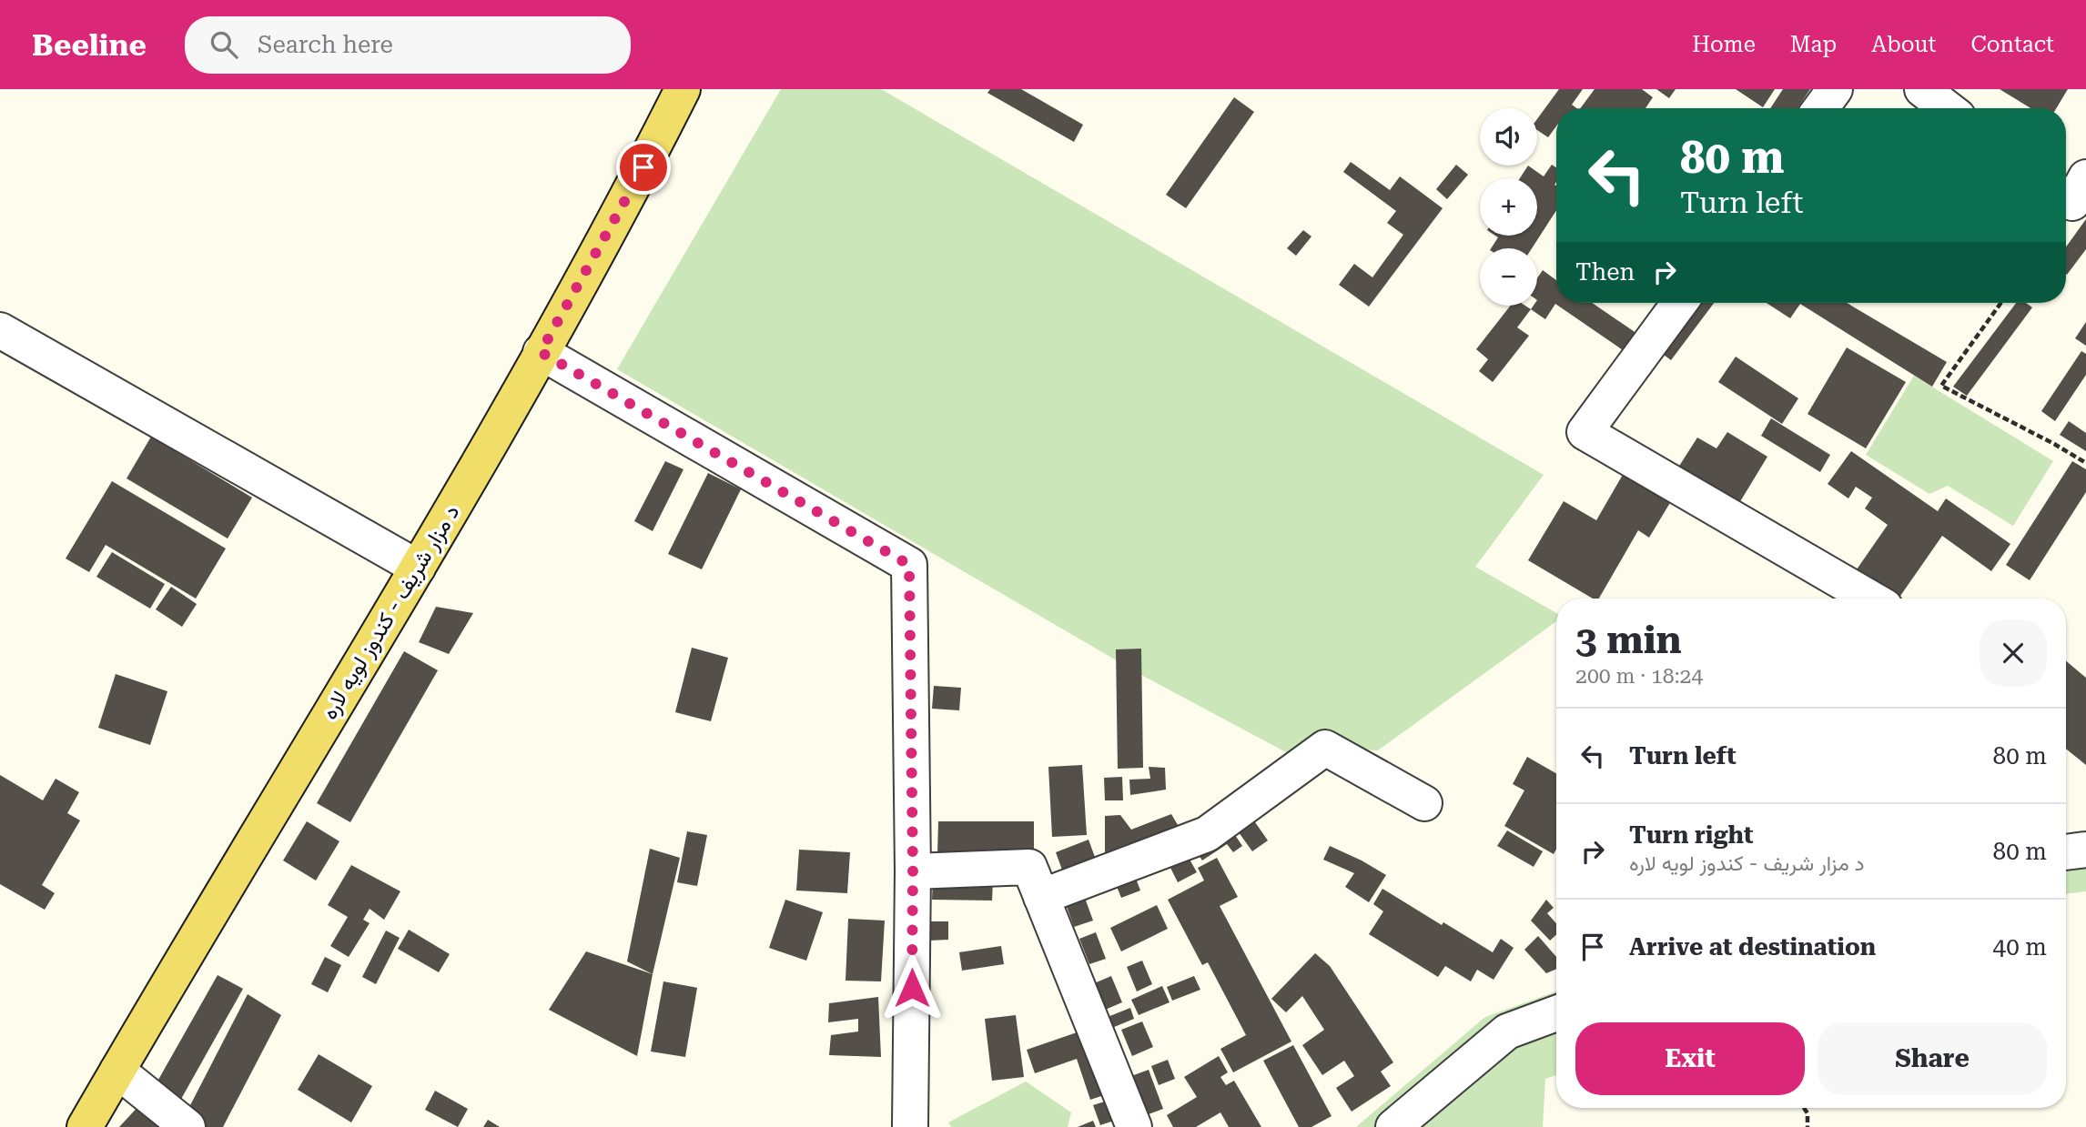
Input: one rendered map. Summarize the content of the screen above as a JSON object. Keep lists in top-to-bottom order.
{
  "streets": {
    "main road": ["د مزار شریف - کندوز لویه لاره"]
  },
  "page": {
    "header": "Beeline",
    "search": "Search here",
    "nav": [
      "Home",
      "Map",
      "About",
      "Contact"
    ],
    "map_buttons": ["+", "−"],
    "turn": ["80 m", "Turn left"],
    "then": "Then",
    "heading": ["3 min", "200 m · 18:24"],
    "list": [
      {
        "name": "Turn left",
        "value": "80 m"
      },
      {
        "name": "Turn right",
        "note": "د مزار شریف - کندوز لویه لاره",
        "value": "80 m"
      },
      {
        "name": "Arrive at destination",
        "value": "40 m"
      }
    ],
    "buttons": ["Exit", "Share"]
  }
}
